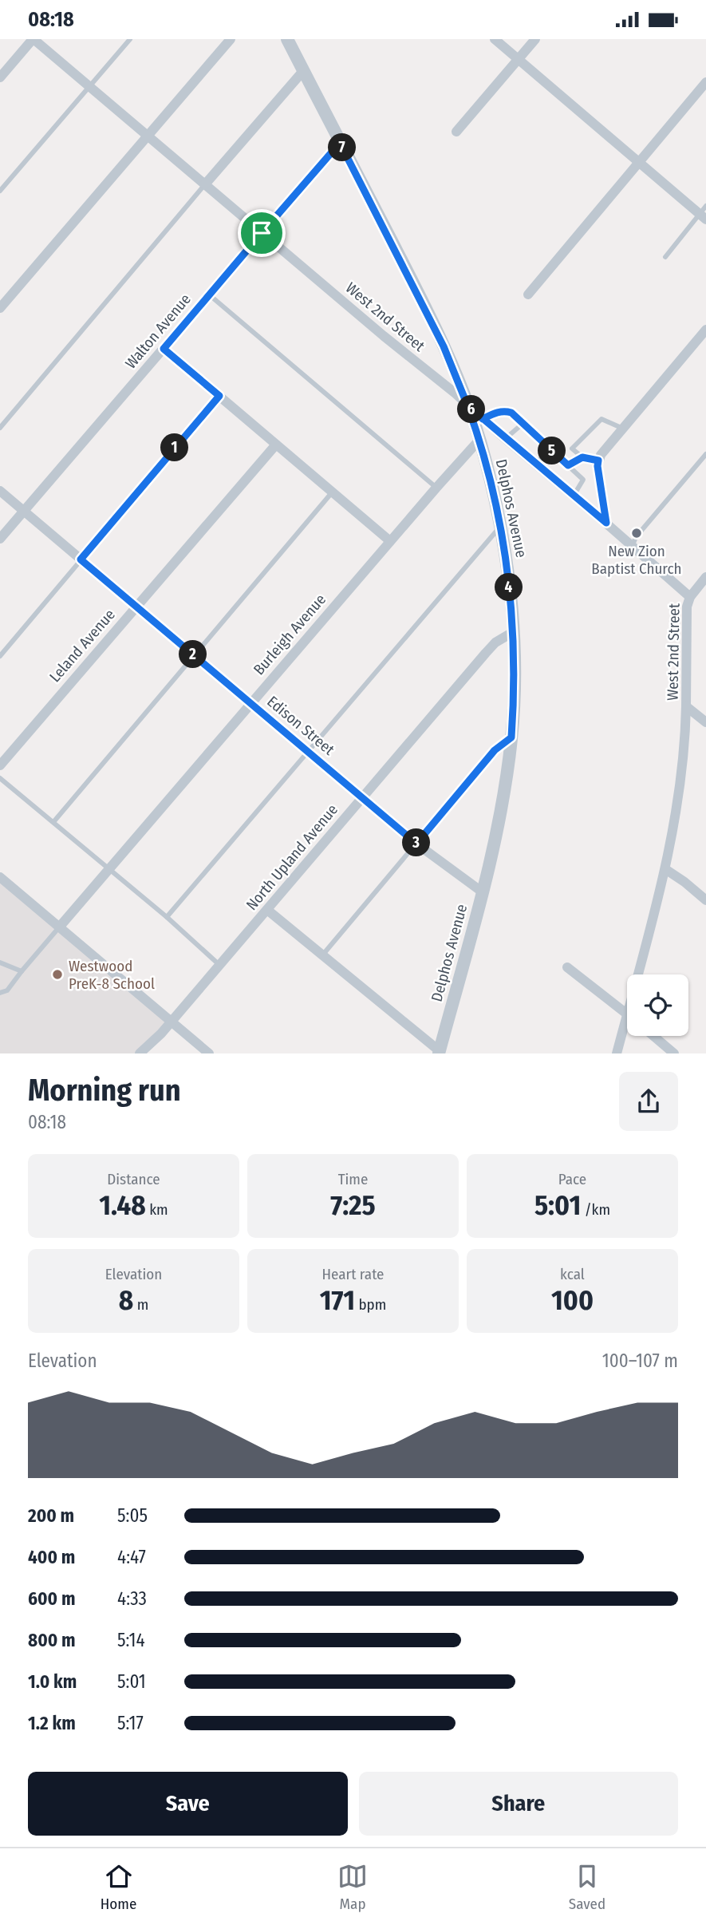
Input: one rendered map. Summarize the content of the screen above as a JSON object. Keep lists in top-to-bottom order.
{
  "streets": {
    "street": [
      "West 2nd Street",
      "Walton Avenue",
      "Delphos Avenue",
      "Burleigh Avenue",
      "Leland Avenue",
      "Edison Street",
      "North Upland Avenue"
    ]
  },
  "crossings": [
    ["West 2nd Street", "Walton Avenue"],
    ["West 2nd Street", "Delphos Avenue"],
    ["Walton Avenue", "Delphos Avenue"],
    ["Walton Avenue", "Edison Street"],
    ["Delphos Avenue", "Burleigh Avenue"],
    ["Delphos Avenue", "Edison Street"],
    ["Delphos Avenue", "North Upland Avenue"],
    ["Burleigh Avenue", "Edison Street"],
    ["Leland Avenue", "Edison Street"],
    ["Edison Street", "North Upland Avenue"]
  ],
  "places": ["New Zion Baptist Church", "Westwood PreK-8 School"],
  "page": {
    "status": "08:18",
    "pins": [
      "7",
      "6",
      "1",
      "5",
      "4",
      "2",
      "3"
    ],
    "heading": ["Morning run", "08:18"],
    "stats": [
      ["Distance", "1.48 km"],
      ["Time", "7:25"],
      ["Pace", "5:01 /km"],
      ["Elevation", "8 m"],
      ["Heart rate", "171 bpm"],
      ["kcal", "100"]
    ],
    "chart": ["Elevation", "100–107 m"],
    "list": [
      {
        "name": "200 m",
        "note": "5:05"
      },
      {
        "name": "400 m",
        "note": "4:47"
      },
      {
        "name": "600 m",
        "note": "4:33"
      },
      {
        "name": "800 m",
        "note": "5:14"
      },
      {
        "name": "1.0 km",
        "note": "5:01"
      },
      {
        "name": "1.2 km",
        "note": "5:17"
      }
    ],
    "buttons": ["Save", "Share"],
    "tabs": ["Home", "Map", "Saved"]
  }
}
